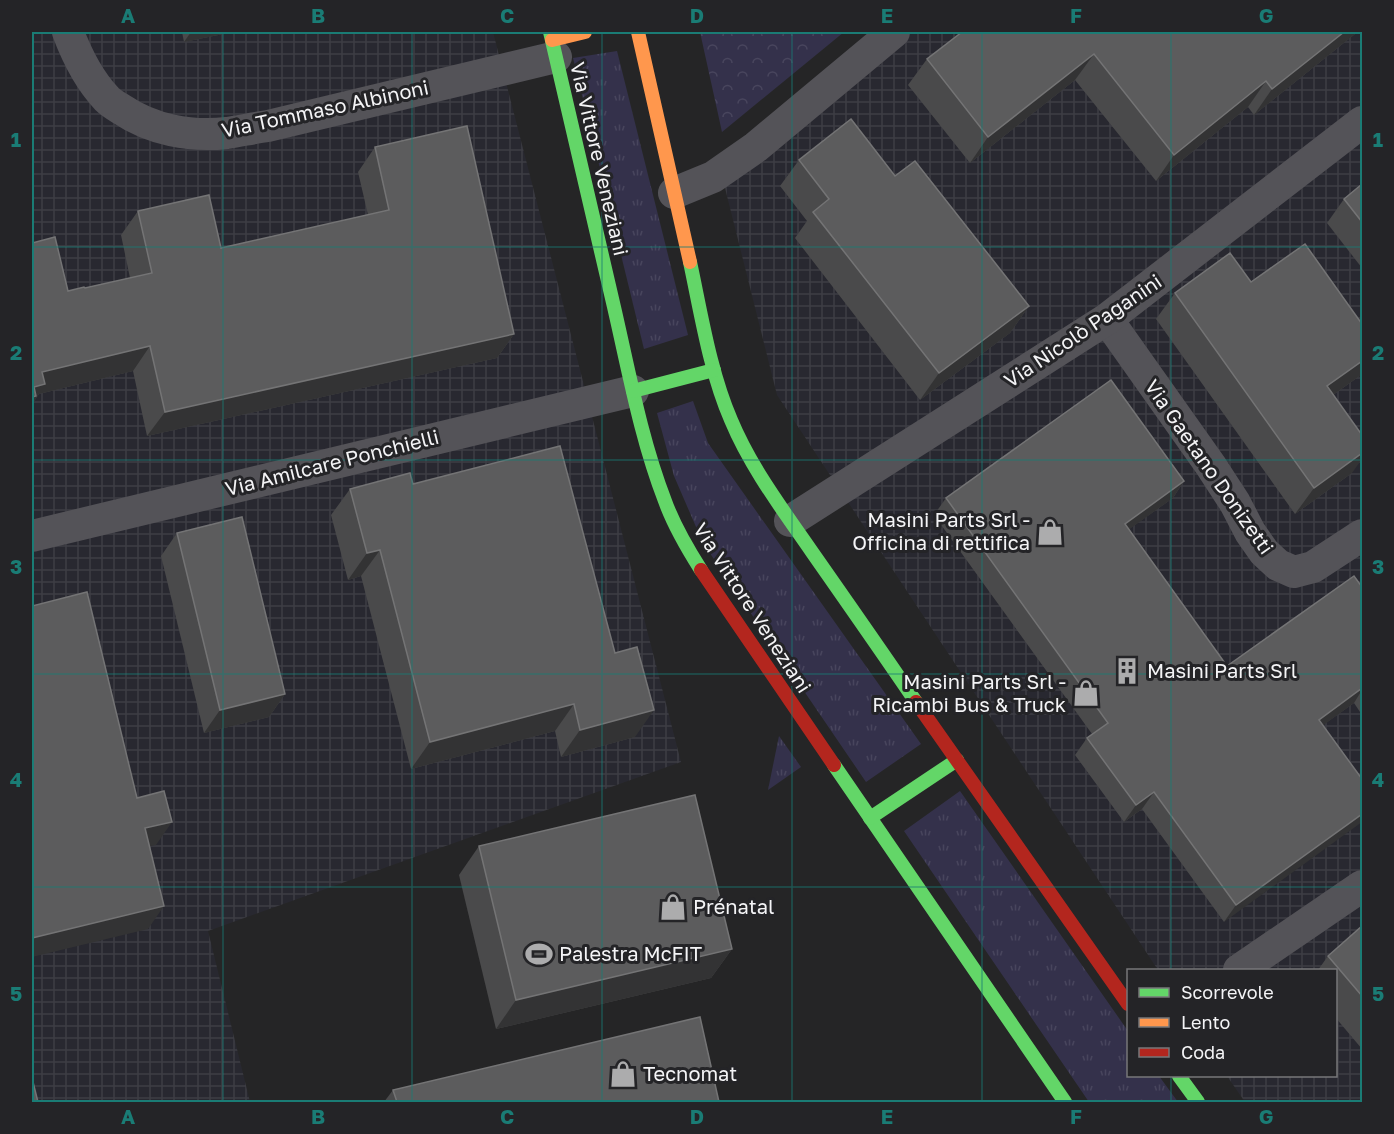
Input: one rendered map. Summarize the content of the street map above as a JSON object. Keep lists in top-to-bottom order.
{
  "streets": {
    "main road": ["Via Vittore Veneziani"],
    "street": [
      "Via Tommaso Albinoni",
      "Via Nicolò Paganini",
      "Via Amilcare Ponchielli",
      "Via Gaetano Donizetti"
    ]
  },
  "crossings": [
    ["Via Tommaso Albinoni", "Via Vittore Veneziani"],
    ["Via Vittore Veneziani", "Via Amilcare Ponchielli"],
    ["Via Nicolò Paganini", "Via Gaetano Donizetti"]
  ],
  "places": {
    "shop": [
      "Masini Parts Srl - Officina di rettifica",
      "Masini Parts Srl - Ricambi Bus & Truck",
      "Prénatal",
      "Tecnomat"
    ],
    "building": ["Masini Parts Srl"],
    "sports": ["Palestra McFIT"]
  },
  "legend": ["Scorrevole", "Lento", "Coda"],
  "grid": {
    "columns": [
      "A",
      "B",
      "C",
      "D",
      "E",
      "F",
      "G"
    ],
    "rows": [
      "1",
      "2",
      "3",
      "4",
      "5"
    ]
  }
}
